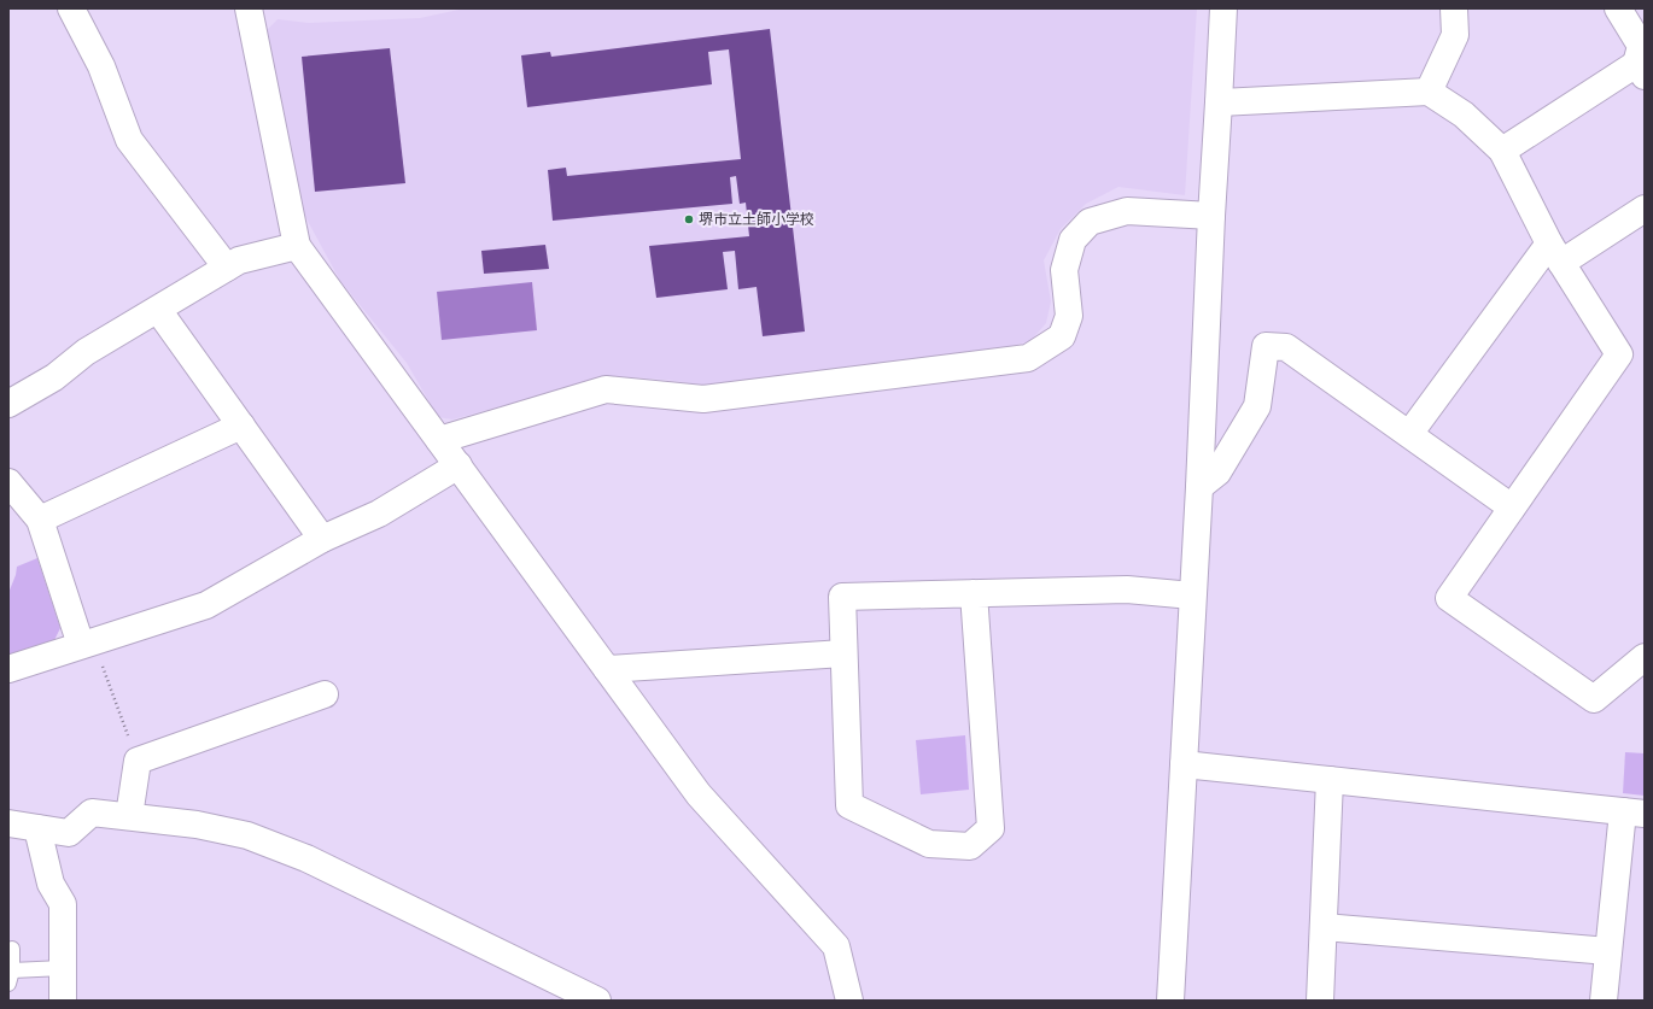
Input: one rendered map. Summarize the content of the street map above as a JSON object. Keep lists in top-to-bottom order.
{
  "places": ["堺市立土師小学校"]
}
